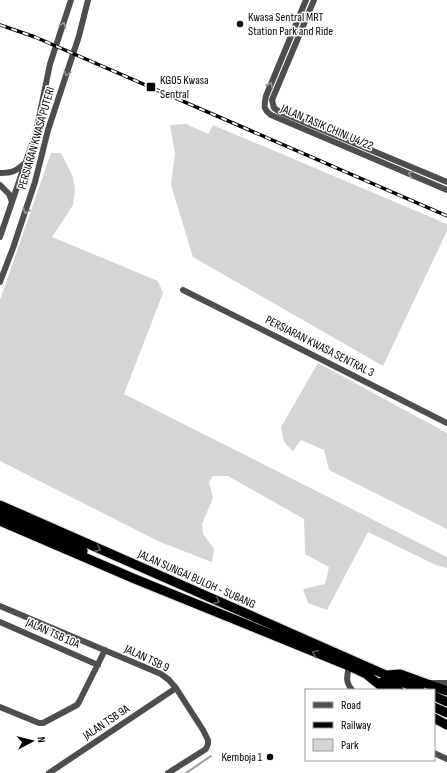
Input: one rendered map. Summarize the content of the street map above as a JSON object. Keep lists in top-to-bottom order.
{
  "streets": {
    "highway": ["JALAN SUNGAI BULOH - SUBANG"],
    "street": [
      "JALAN TASIK CHINI U4/22",
      "PERSIARAN KWASA PUTERI",
      "PERSIARAN KWASA SENTRAL 3",
      "JALAN TSB 10A",
      "JALAN TSB 9",
      "JALAN TSB 9A"
    ]
  },
  "crossings": [
    ["JALAN TSB 9", "JALAN TSB 9A"]
  ],
  "places": {
    "other": ["Kwasa Sentral MRT Station Park and Ride", "Kemboja 1"],
    "transit": ["KG05 Kwasa Sentral"]
  },
  "legend": ["Road", "Railway", "Park"],
  "north": "right"
}
